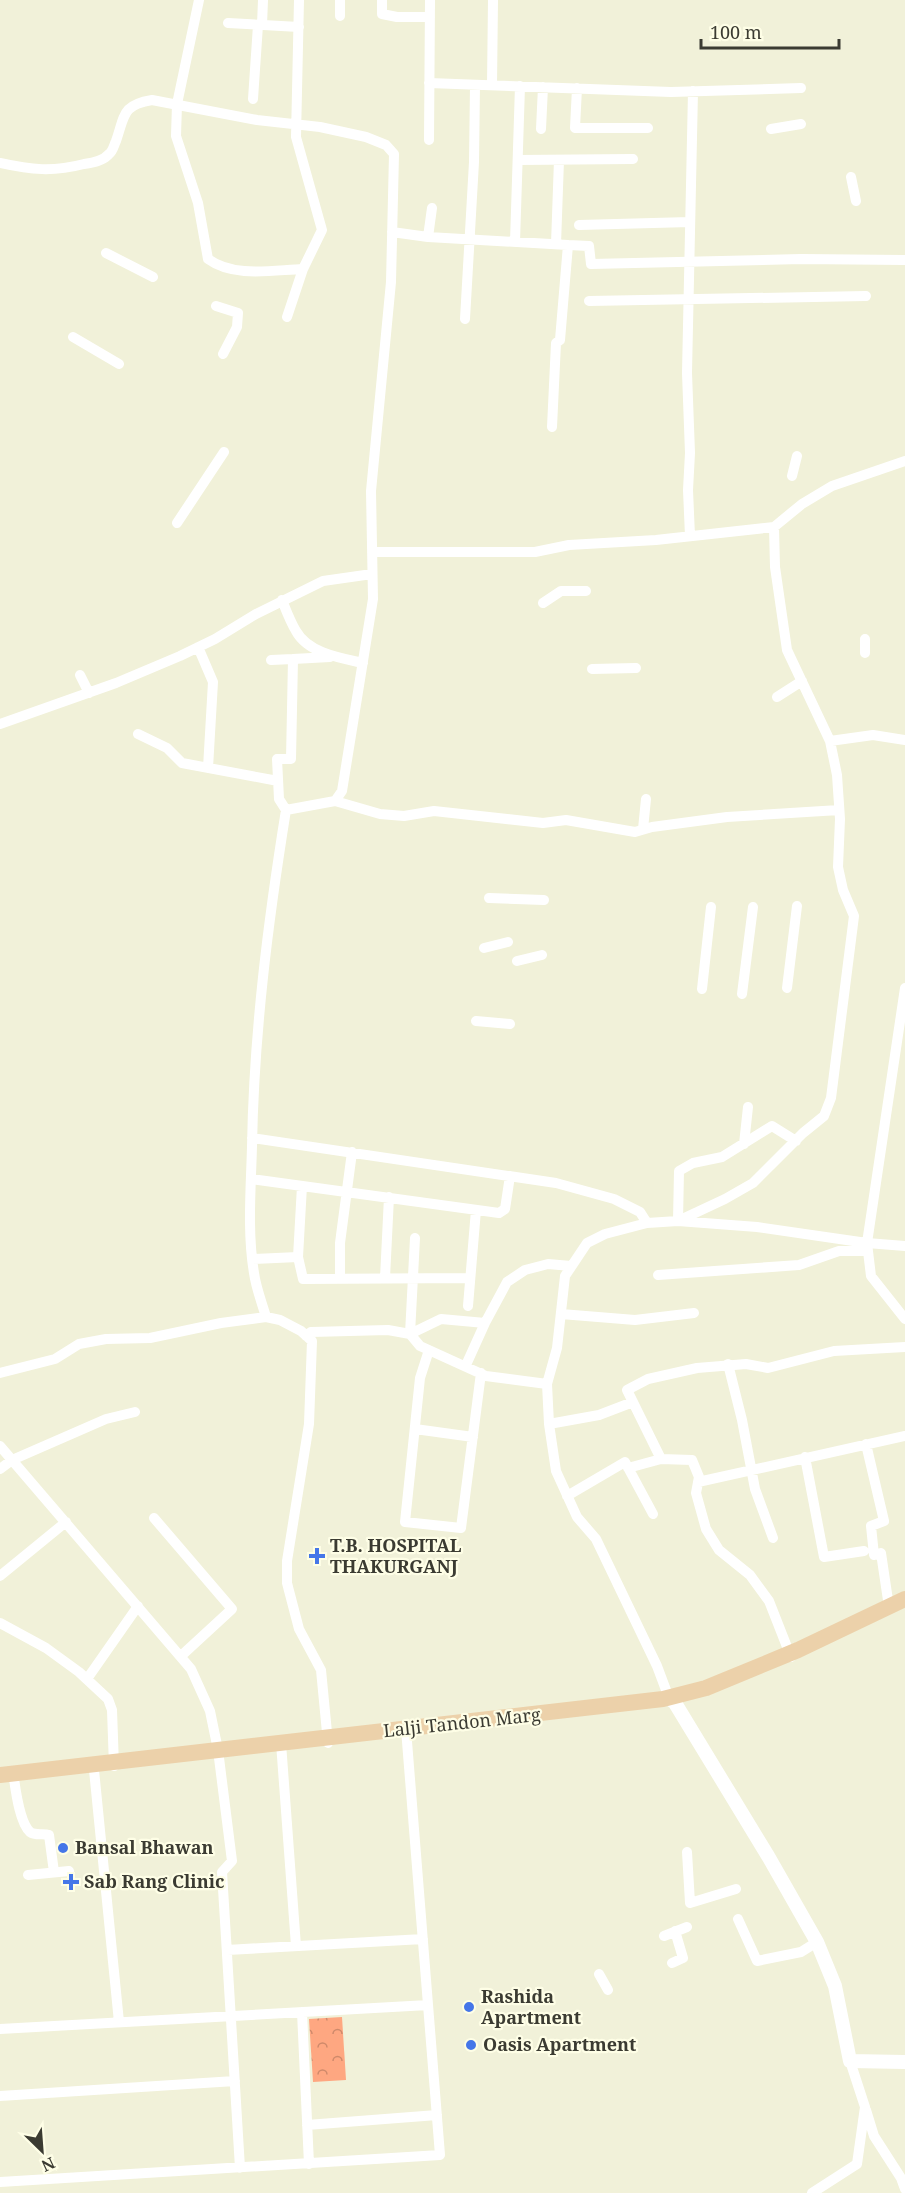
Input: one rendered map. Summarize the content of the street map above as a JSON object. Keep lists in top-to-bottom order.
{
  "streets": {
    "main road": ["Lalji Tandon Marg"]
  },
  "places": {
    "health": ["T.B. HOSPITAL THAKURGANJ", "Sab Rang Clinic"],
    "other": ["Bansal Bhawan", "Rashida Apartment", "Oasis Apartment"]
  },
  "scale_bar": "100 m",
  "north": "bottom right"
}
